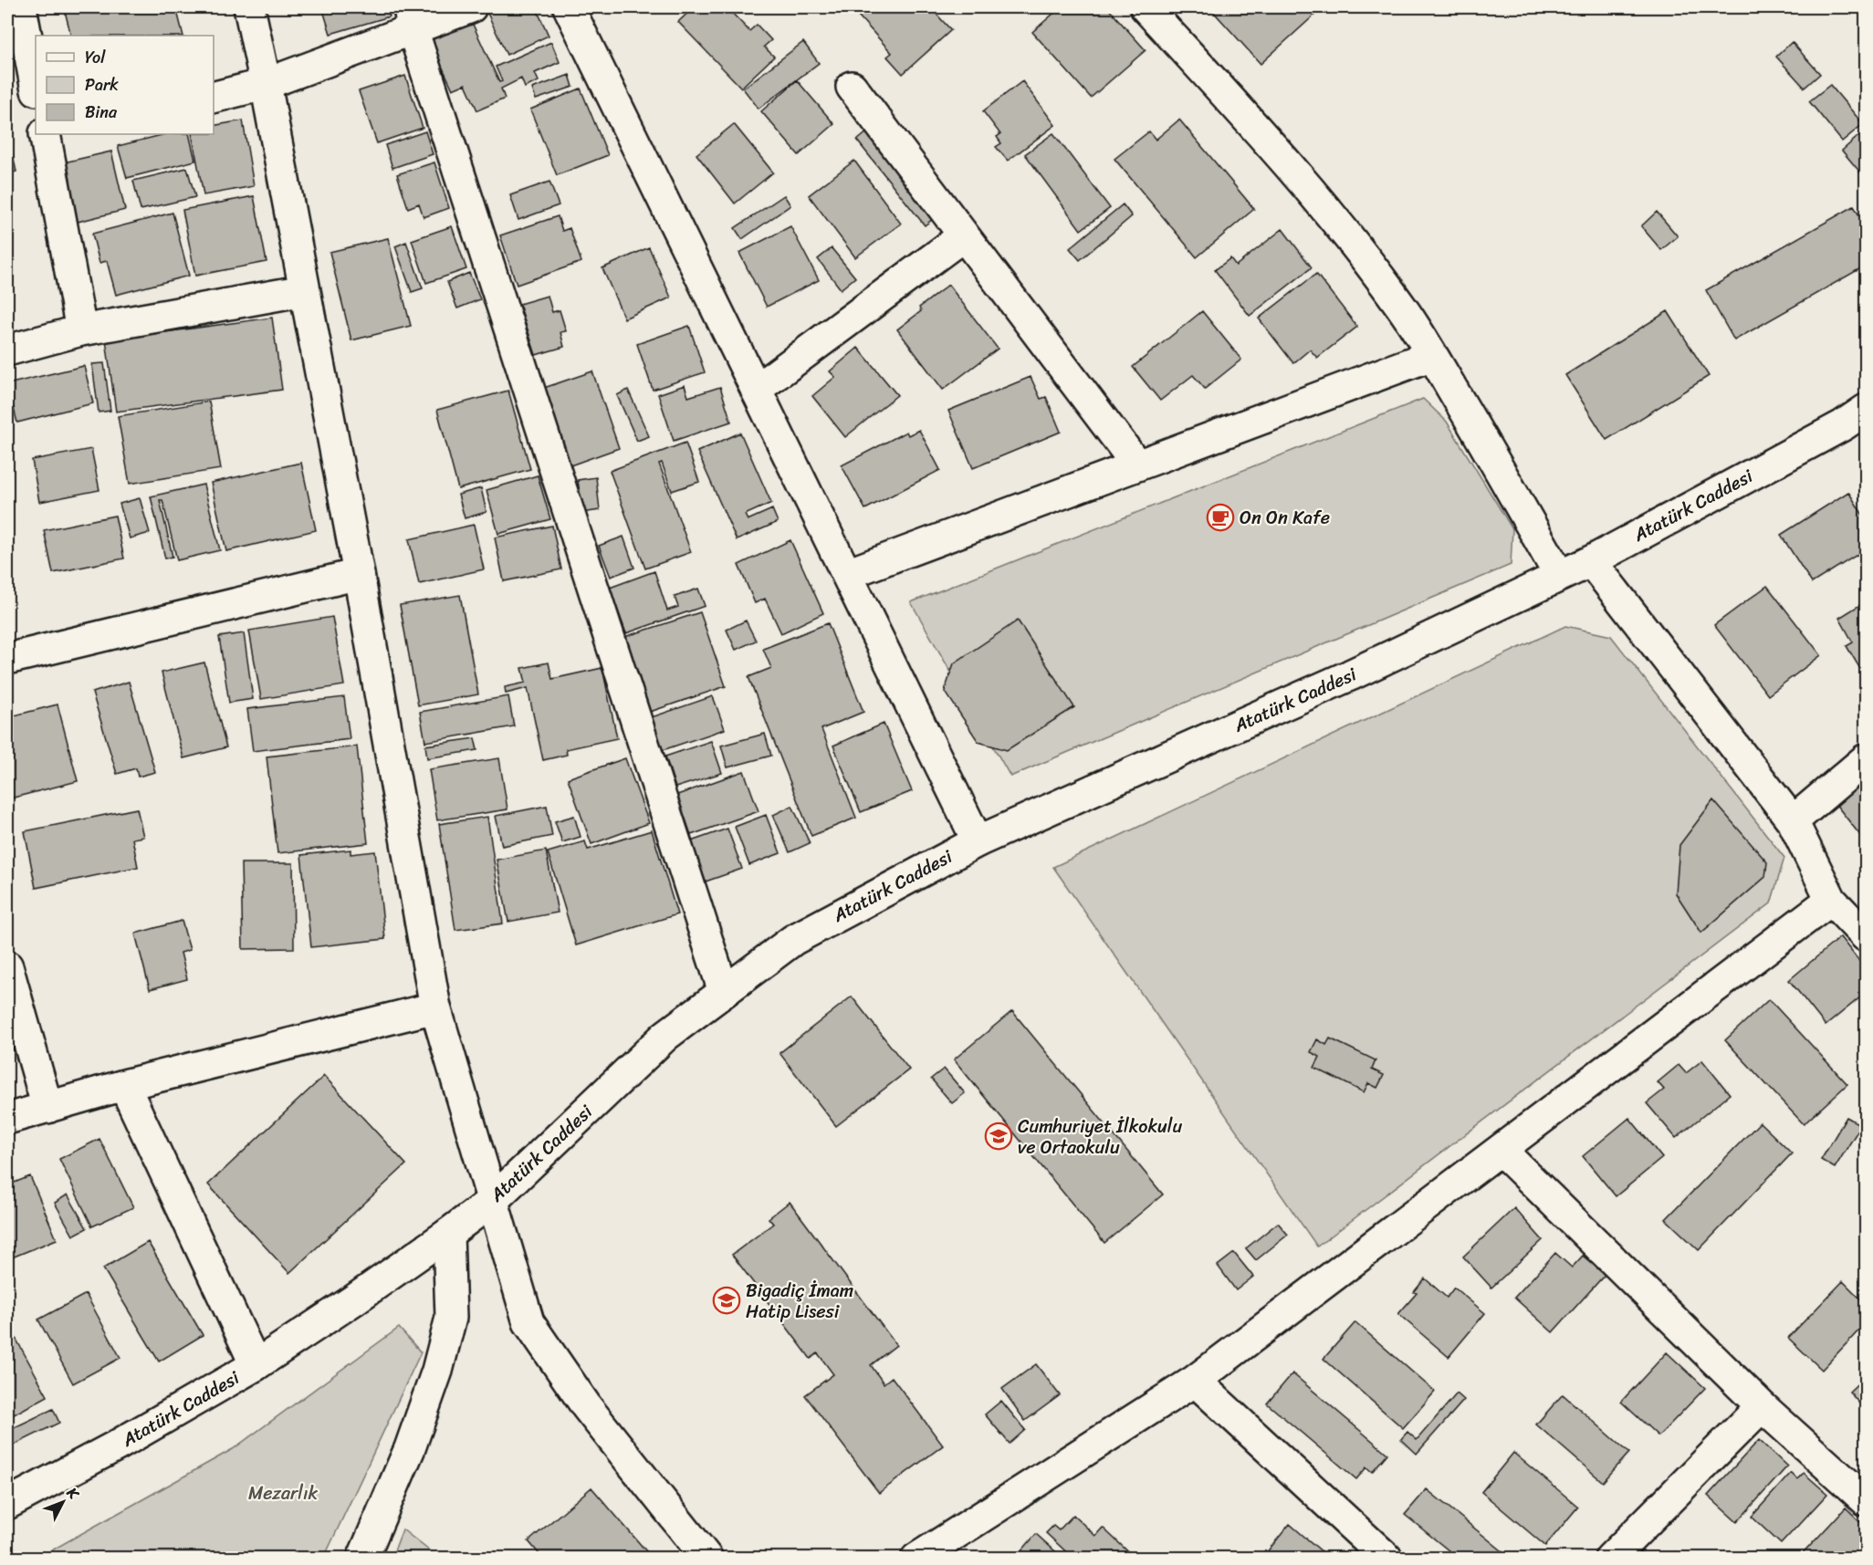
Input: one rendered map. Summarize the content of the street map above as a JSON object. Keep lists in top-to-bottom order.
{
  "streets": {
    "street": ["Atatürk Caddesi"]
  },
  "parks": ["Mezarlık"],
  "places": {
    "cafe": ["On On Kafe"],
    "school or university": ["Cumhuriyet İlkokulu ve Ortaokulu", "Bigadiç İmam Hatip Lisesi"]
  },
  "legend": ["Yol", "Park", "Bina"],
  "north": "top right"
}
